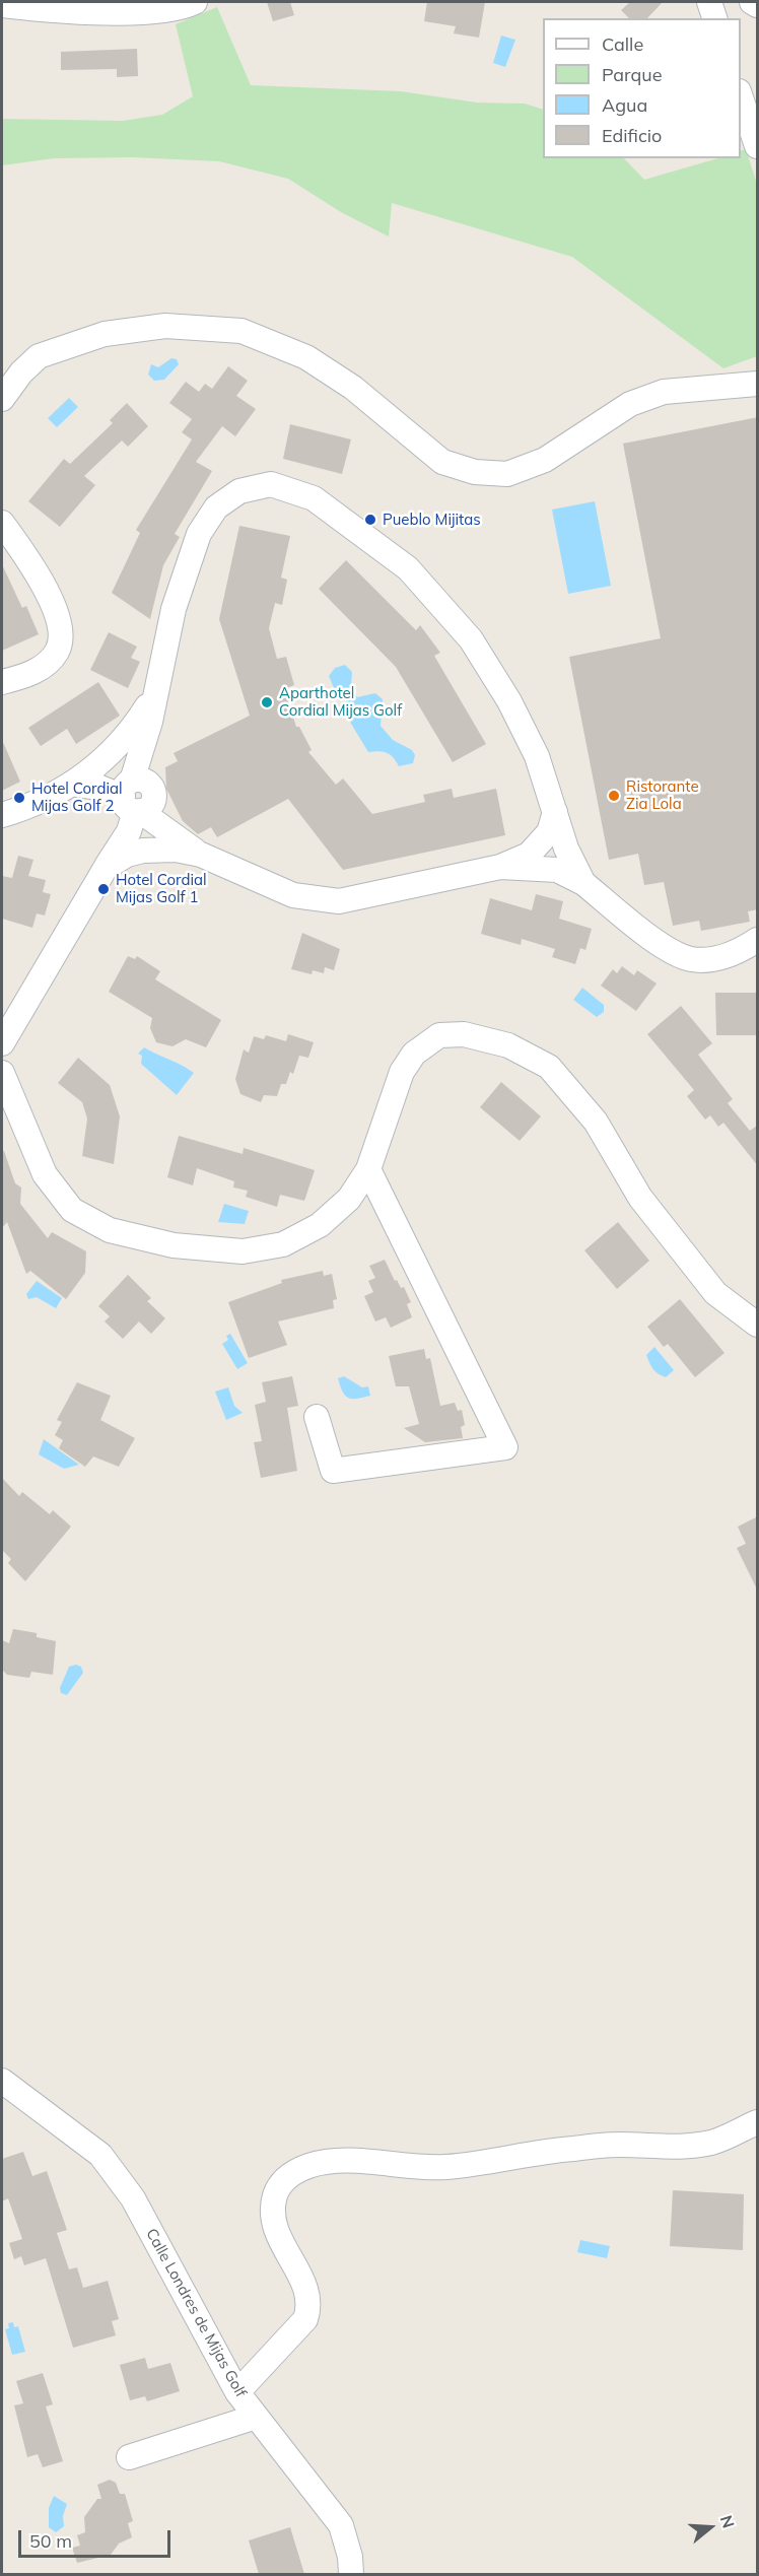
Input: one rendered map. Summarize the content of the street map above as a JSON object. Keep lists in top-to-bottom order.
{
  "streets": {
    "street": ["Calle Londres de Mijas Golf"]
  },
  "places": [
    "Pueblo Mijitas",
    "Aparthotel Cordial Mijas Golf",
    "Ristorante Zia Lola",
    "Hotel Cordial Mijas Golf 2",
    "Hotel Cordial Mijas Golf 1"
  ],
  "legend": [
    "Calle",
    "Parque",
    "Agua",
    "Edificio"
  ],
  "scale_bar": "50 m",
  "north": "right"
}
